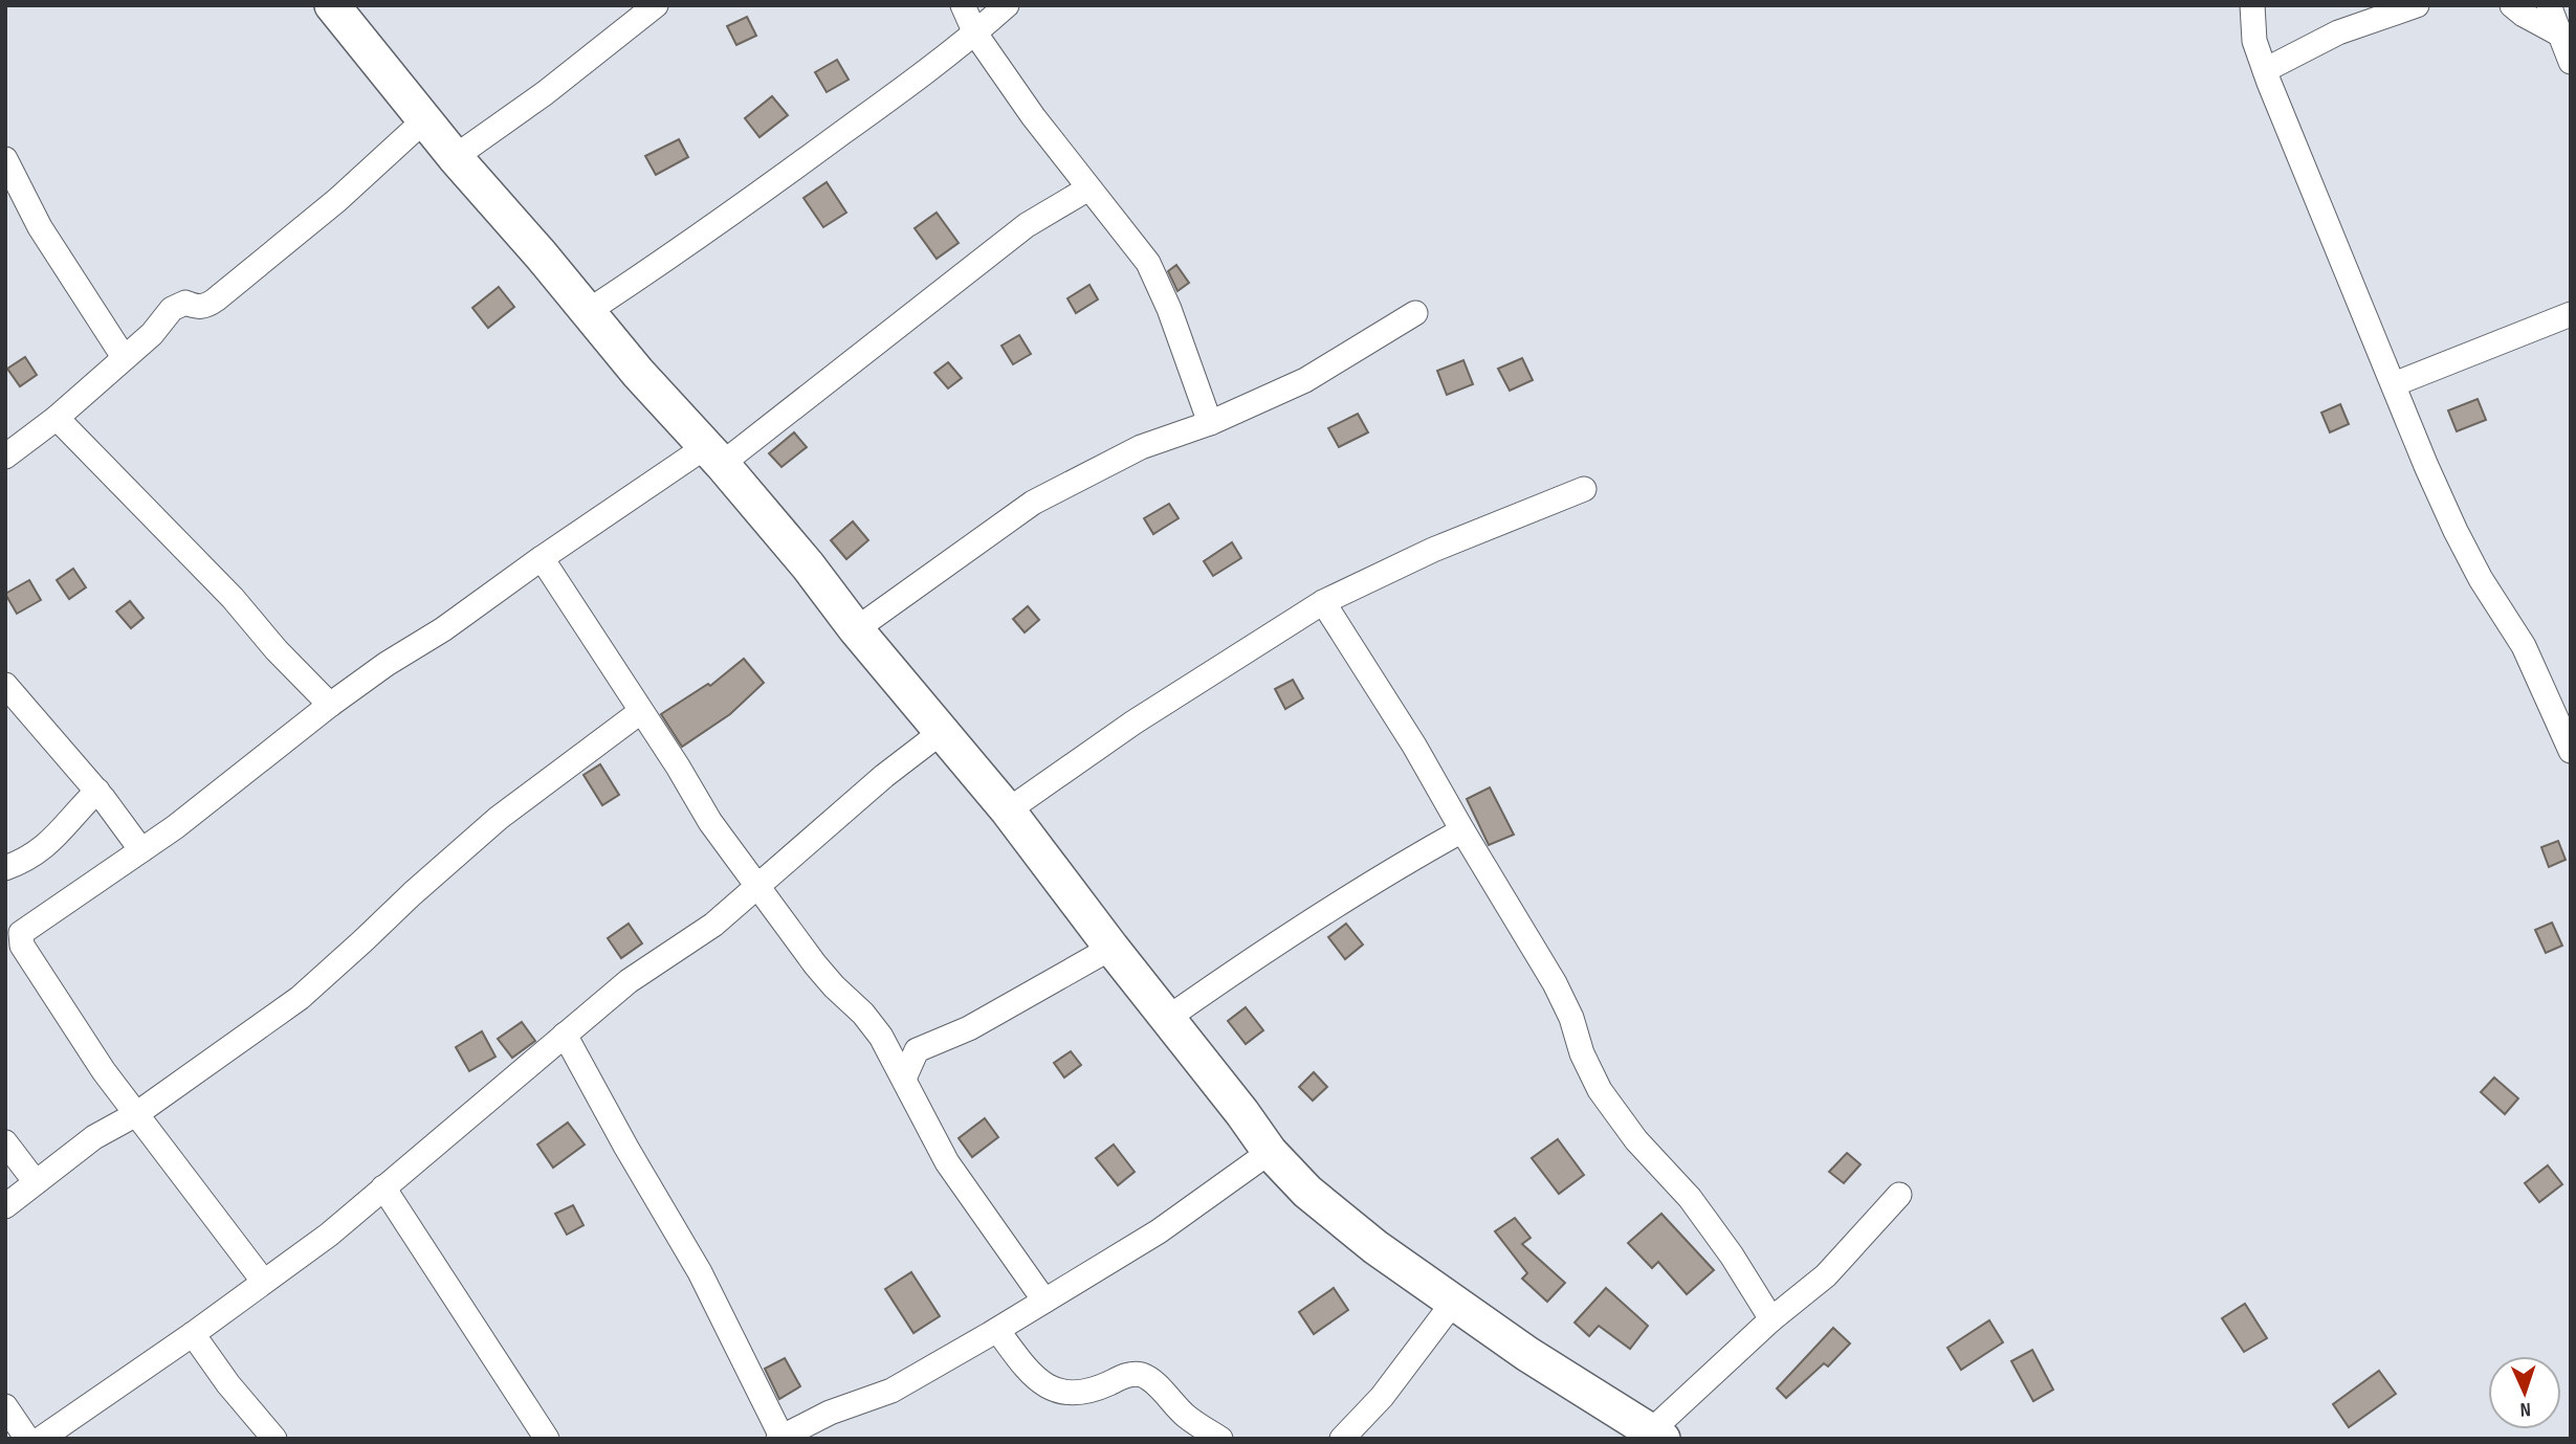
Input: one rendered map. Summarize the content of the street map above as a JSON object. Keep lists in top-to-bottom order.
{
  "north": "bottom"
}
